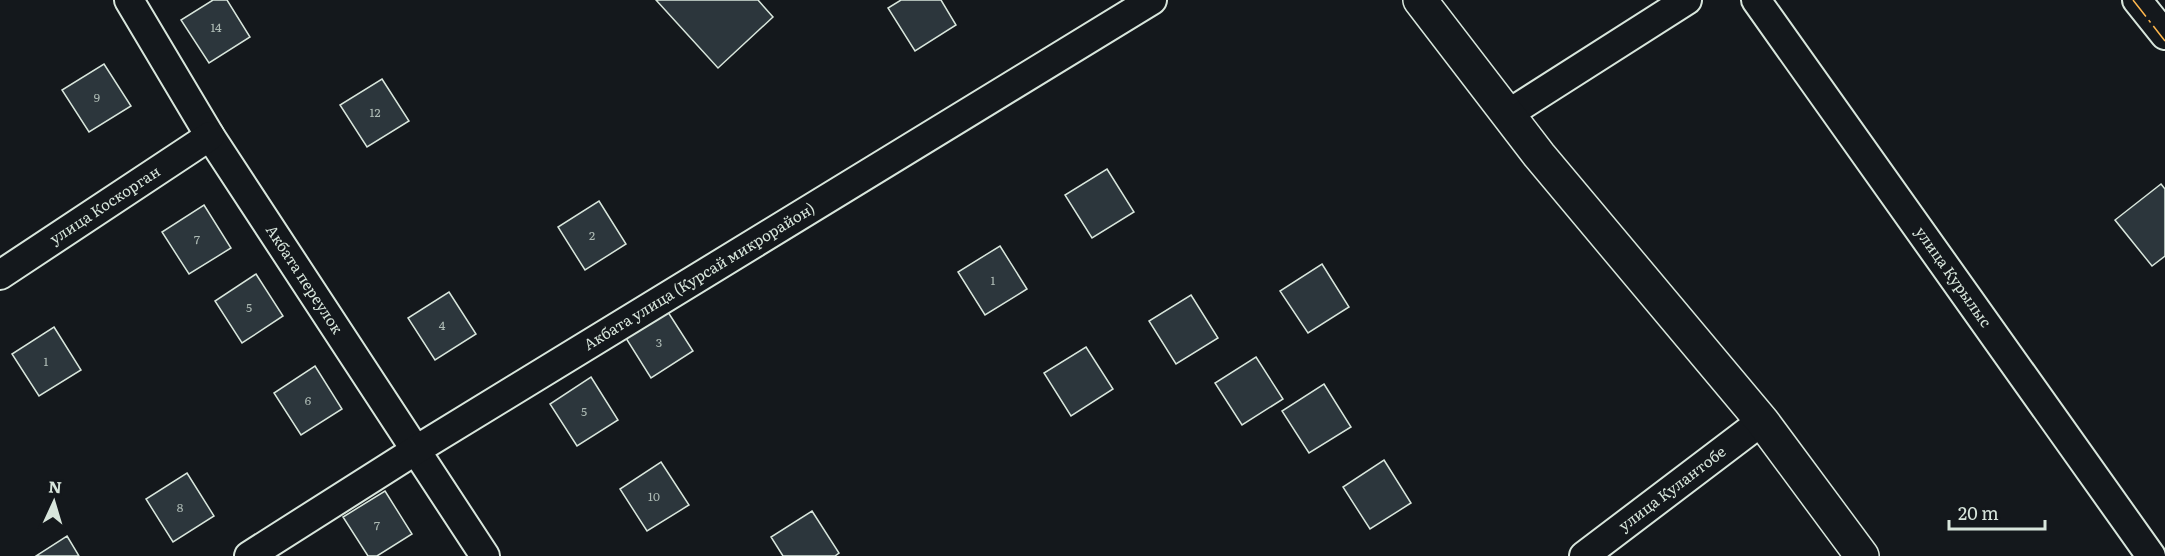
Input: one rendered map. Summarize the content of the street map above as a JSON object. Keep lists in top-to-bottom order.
{
  "streets": {
    "street": [
      "улица Коскорган",
      "Акбата улица (Курсай микрорайон)",
      "улица Курылыс",
      "Акбата переулок",
      "улица Кулантобе"
    ]
  },
  "crossings": [
    ["улица Коскорган", "Акбата переулок"],
    ["Акбата улица (Курсай микрорайон)", "Акбата переулок"]
  ],
  "house_numbers": [
    "14",
    "9",
    "12",
    "2",
    "7",
    "1",
    "5",
    "4",
    "3",
    "1",
    "6",
    "5",
    "10",
    "8",
    "7"
  ],
  "scale_bar": "20 m",
  "north": "top"
}
